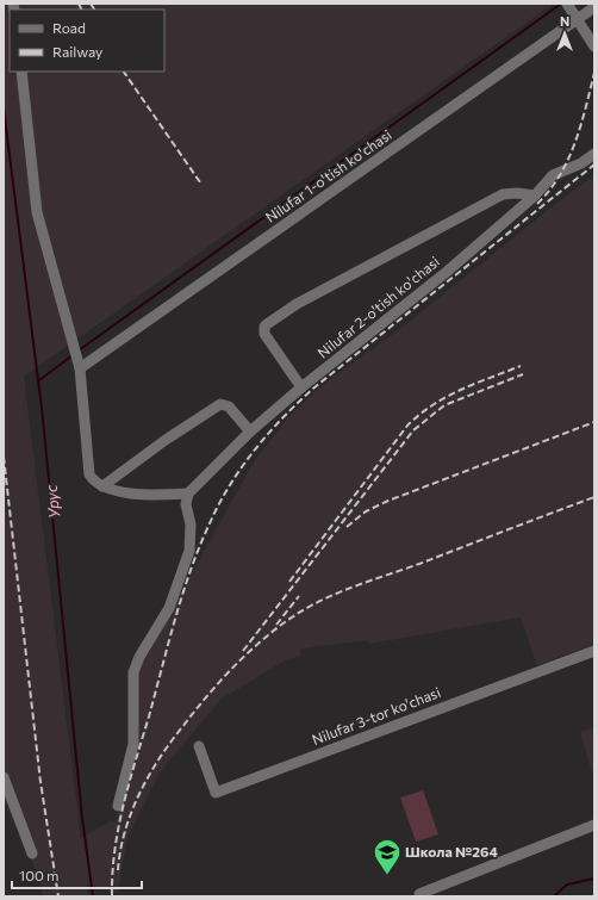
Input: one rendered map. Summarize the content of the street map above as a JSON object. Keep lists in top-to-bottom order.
{
  "streets": {
    "street": ["Nilufar 1-o'tish ko'chasi", "Nilufar 2-o'tish ko'chasi", "Nilufar 3-tor ko'chasi"]
  },
  "water": ["Урус"],
  "places": {
    "school or university": ["Школа №264"]
  },
  "legend": ["Road", "Railway"],
  "scale_bar": "100 m",
  "north": "top"
}
